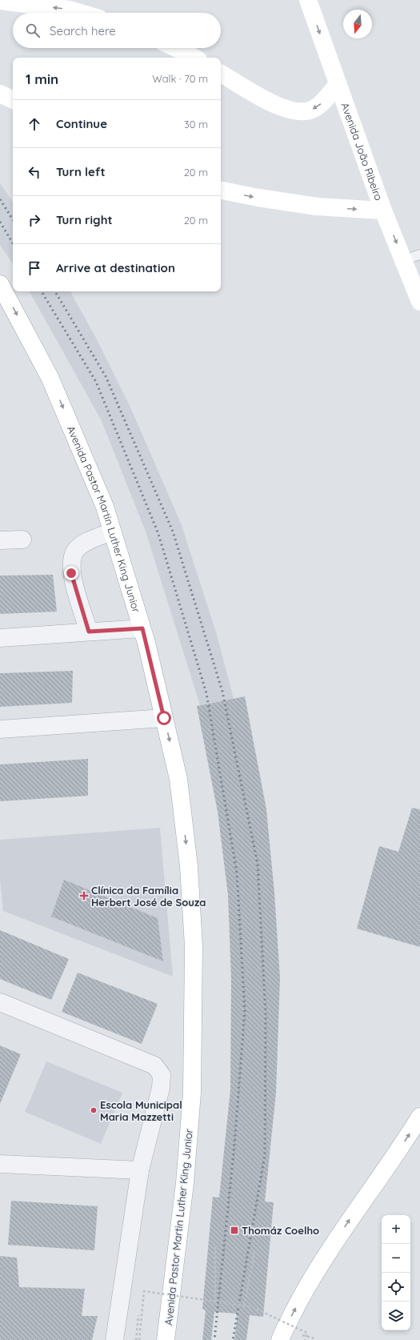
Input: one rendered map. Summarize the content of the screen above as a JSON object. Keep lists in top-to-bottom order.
{
  "streets": {
    "main road": ["Avenida João Ribeiro", "Avenida Pastor Martin Luther King Junior"]
  },
  "one_way": ["Avenida João Ribeiro", "Avenida Pastor Martin Luther King Junior"],
  "places": {
    "health": ["Clínica da Família Herbert José de Souza"],
    "other": ["Escola Municipal Maria Mazzetti"],
    "transit": ["Thomáz Coelho"]
  },
  "north": "bottom",
  "page": {
    "search": "Search here",
    "heading": ["1 min", "Walk · 70 m"],
    "list": [
      ["Continue", "30 m"],
      ["Turn left", "20 m"],
      ["Turn right", "20 m"],
      "Arrive at destination"
    ],
    "map_buttons": ["+", "−"]
  }
}
